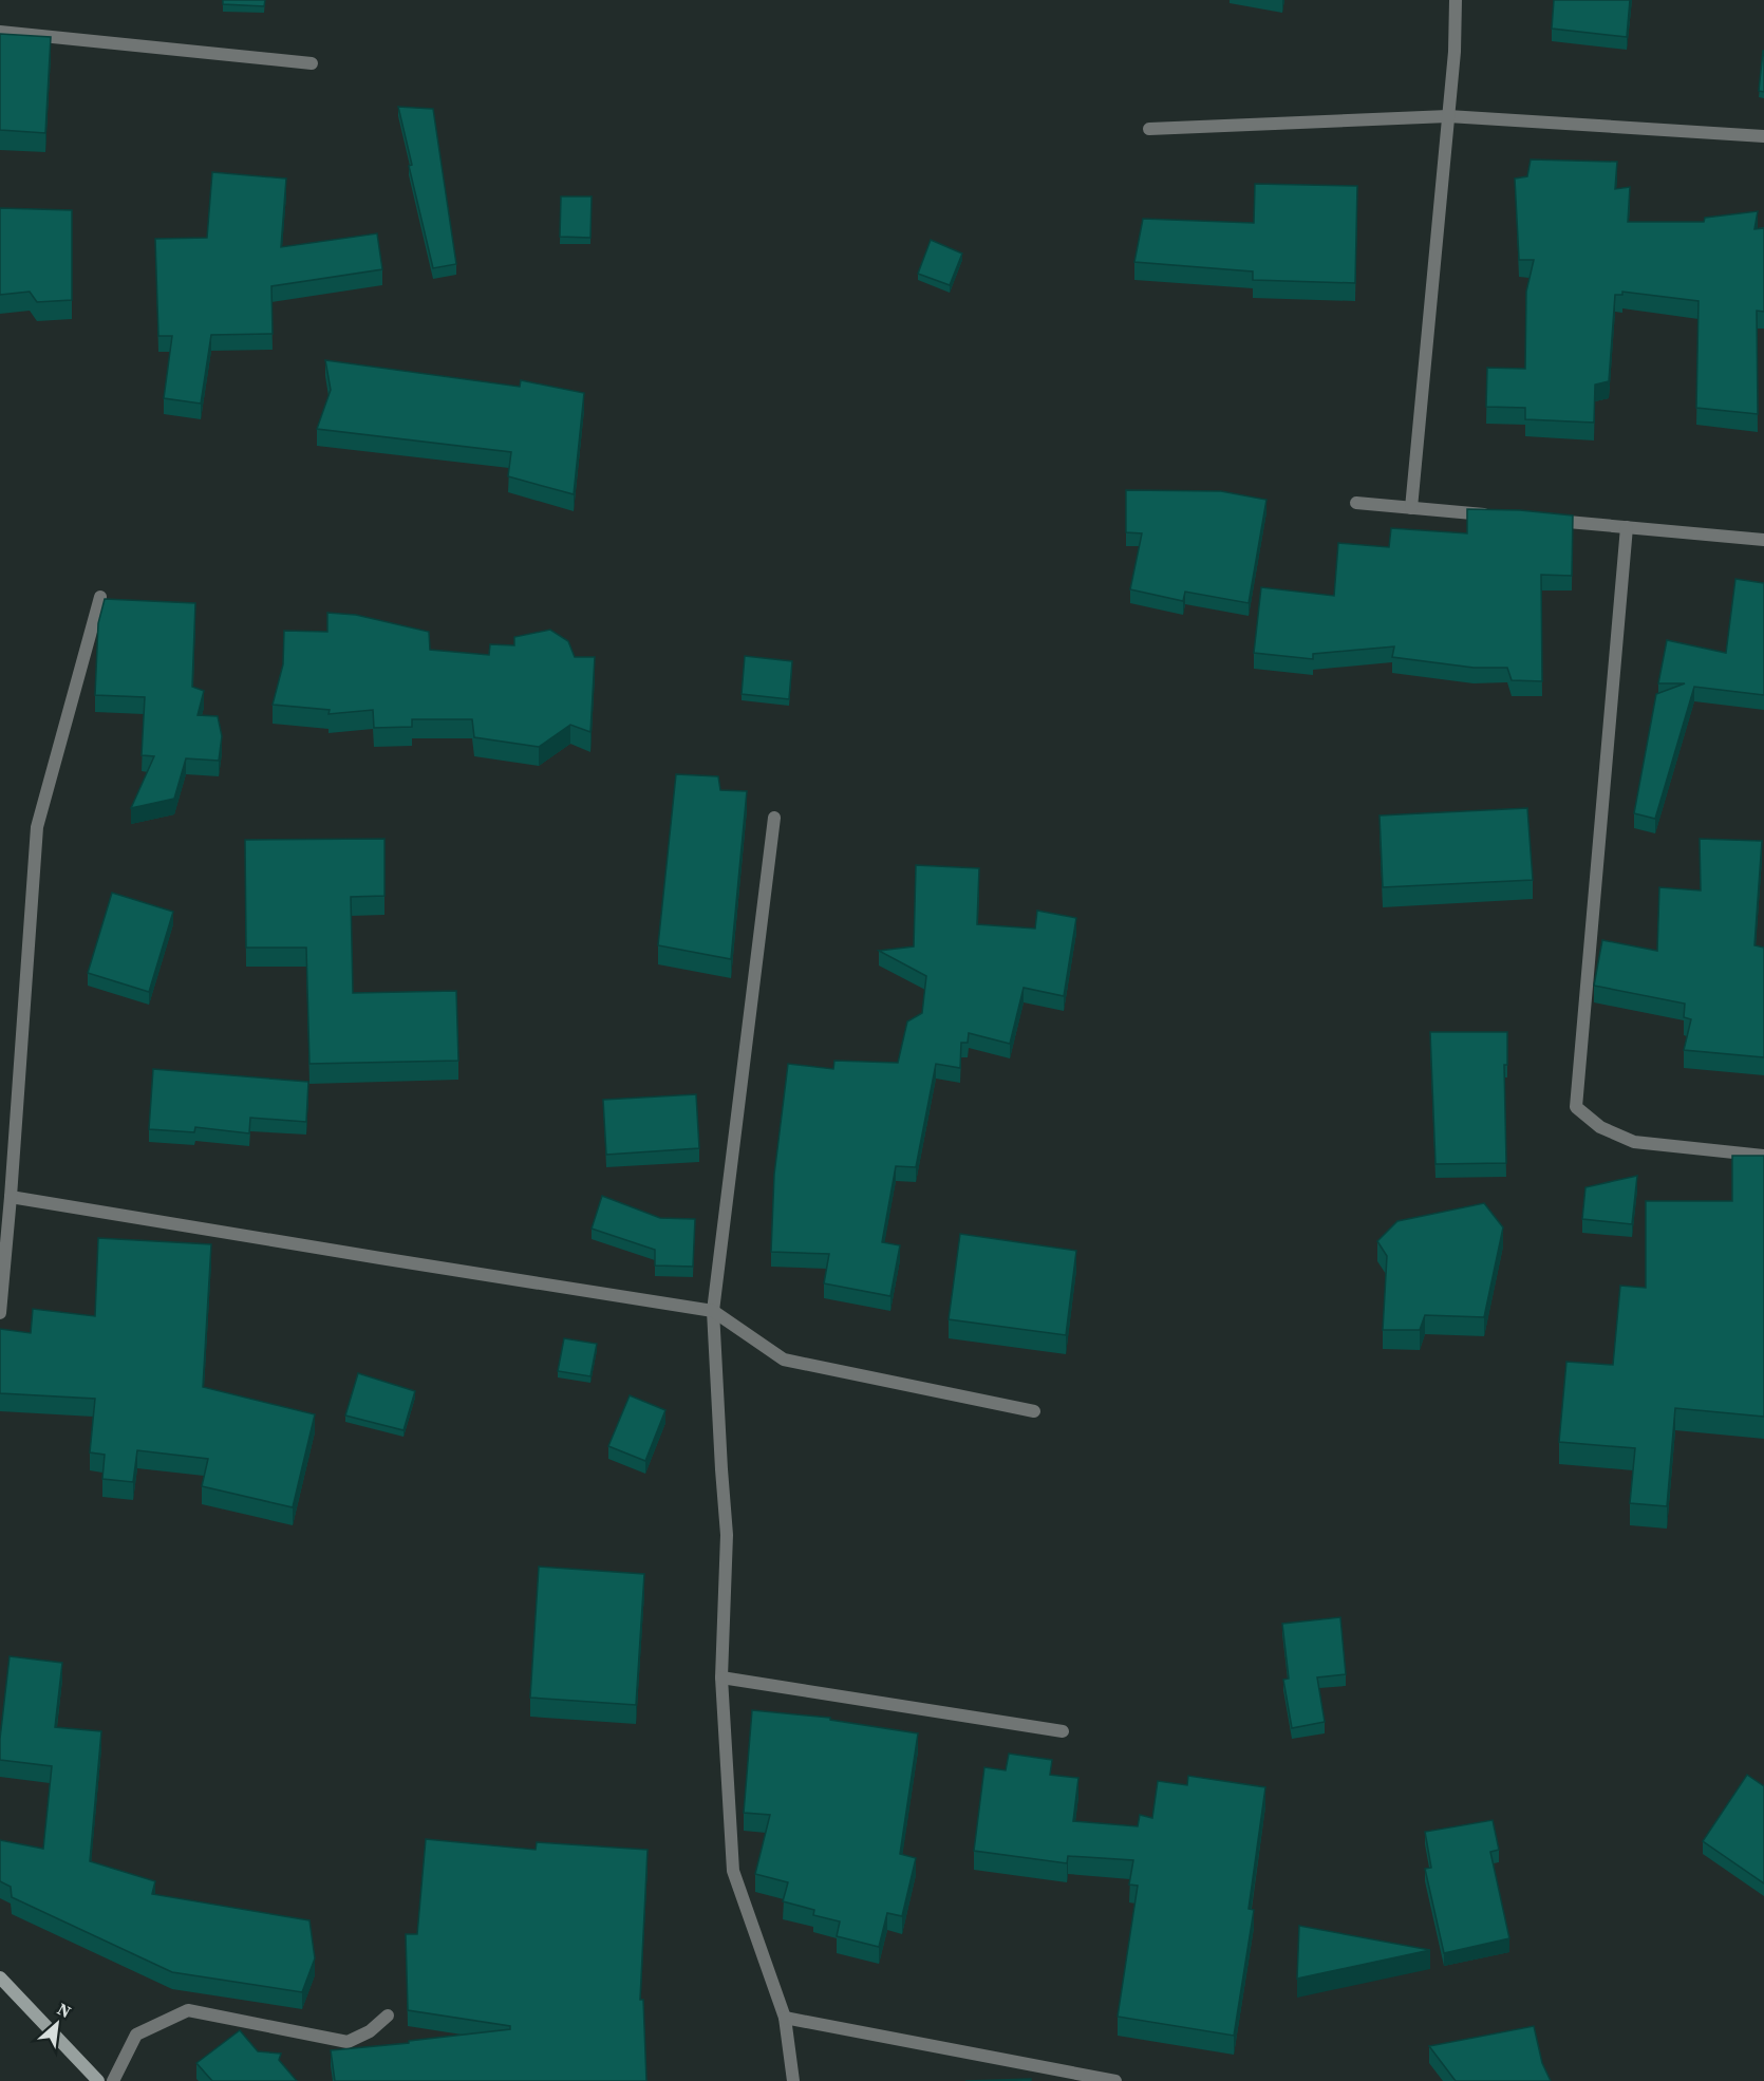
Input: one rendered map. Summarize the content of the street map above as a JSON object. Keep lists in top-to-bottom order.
{
  "north": "top right"
}
